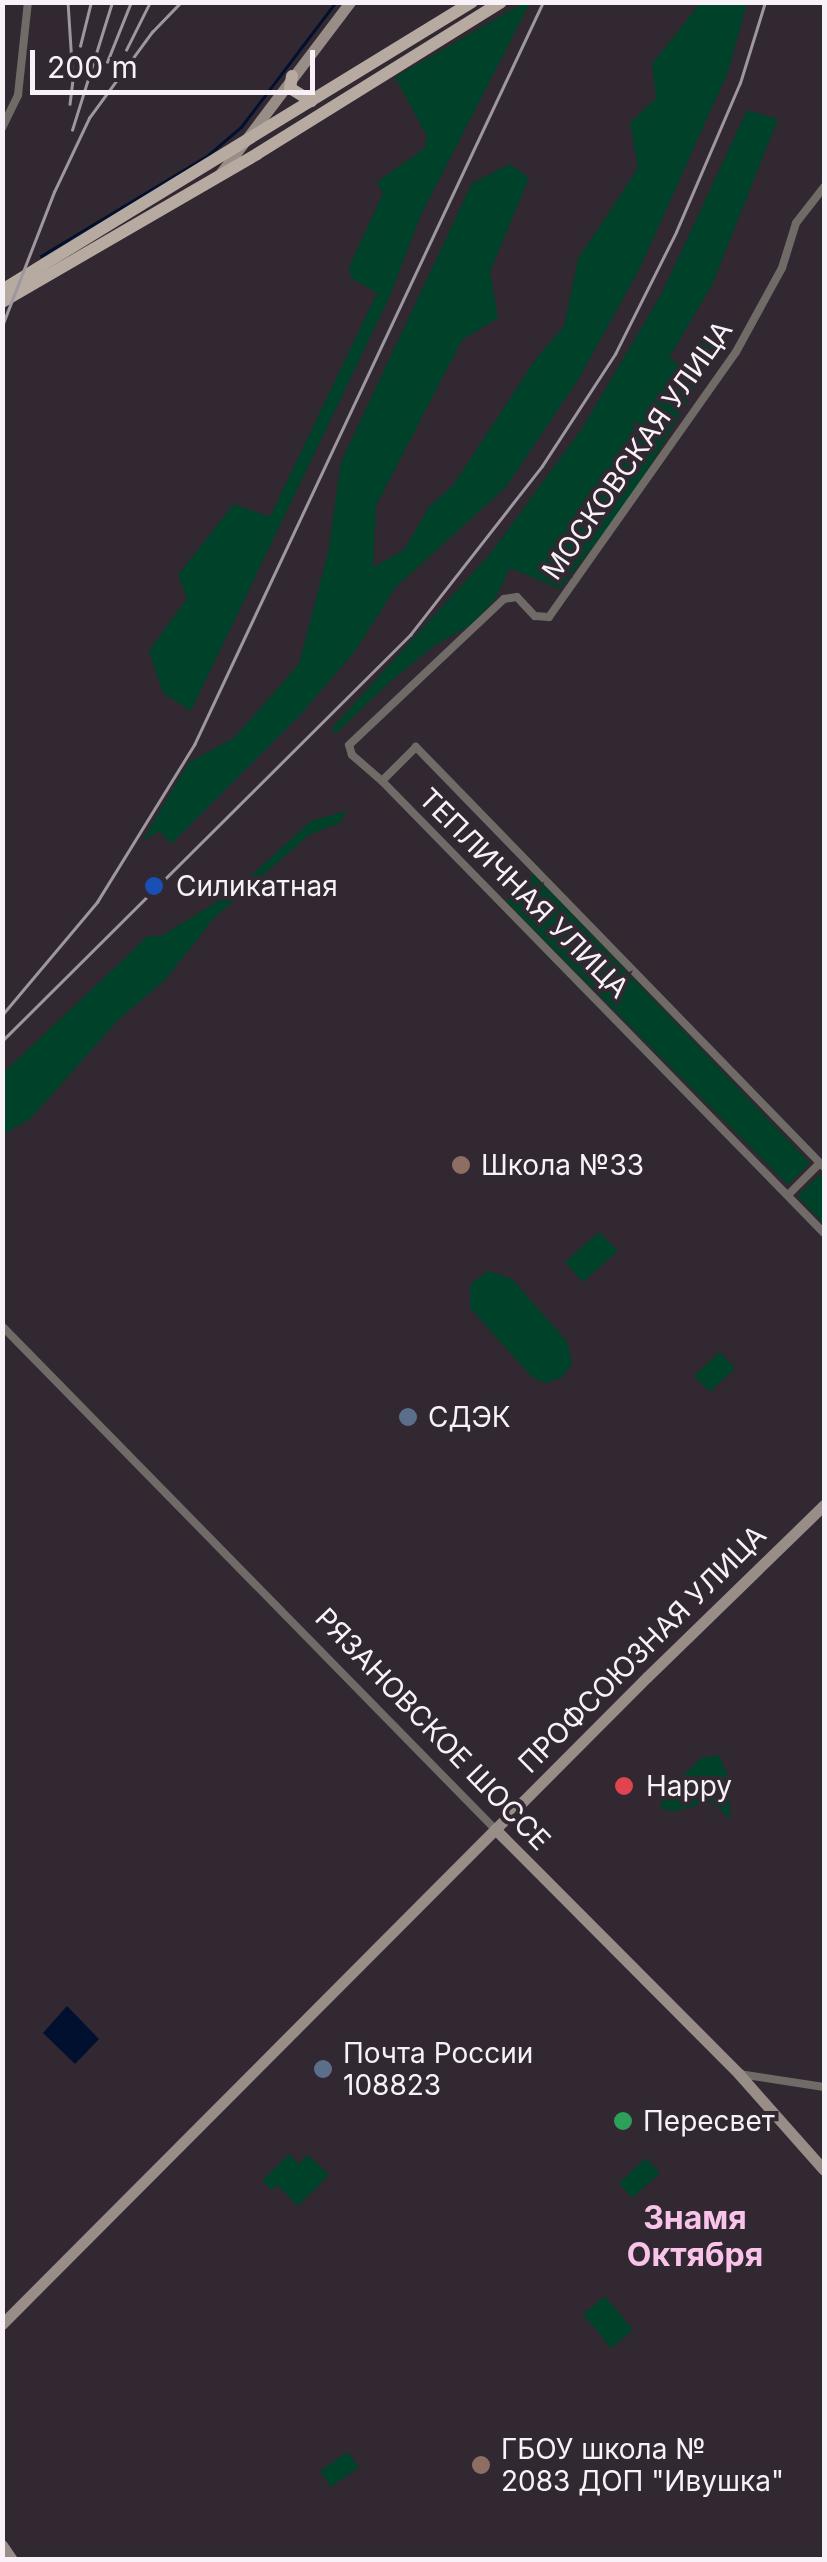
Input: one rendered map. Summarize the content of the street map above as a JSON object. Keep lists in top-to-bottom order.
{
  "streets": {
    "street": [
      "МОСКОВСКАЯ УЛИЦА",
      "ТЕПЛИЧНАЯ УЛИЦА",
      "ПРОФСОЮЗНАЯ УЛИЦА",
      "РЯЗАНОВСКОЕ ШОССЕ"
    ]
  },
  "crossings": [
    ["МОСКОВСКАЯ УЛИЦА", "ТЕПЛИЧНАЯ УЛИЦА"],
    ["ПРОФСОЮЗНАЯ УЛИЦА", "РЯЗАНОВСКОЕ ШОССЕ"]
  ],
  "districts": ["Знамя Октября"],
  "places": [
    "Силикатная",
    "Школа №33",
    "СДЭК",
    "Happy",
    "Почта России 108823",
    "Пересвет",
    "ГБОУ школа № 2083 ДОП \"Ивушка\""
  ],
  "scale_bar": "200 m"
}
